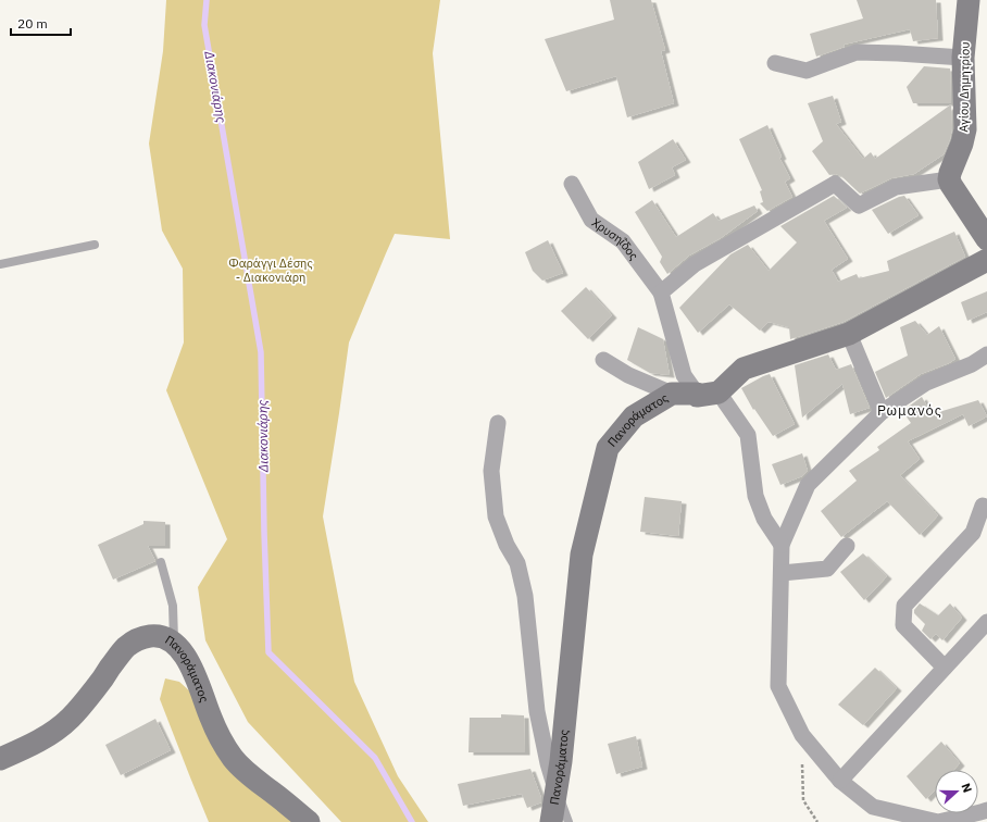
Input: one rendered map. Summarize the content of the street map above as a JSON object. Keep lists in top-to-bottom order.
{
  "streets": {
    "main road": ["Αγίου Δημητρίου", "Πανοράματος"],
    "street": ["Χρυσηΐδος"]
  },
  "districts": ["Ρωμανός"],
  "water": ["Διακονιάρης"],
  "parks": ["Φαράγγι Δέσης - Διακονιάρη"],
  "scale_bar": "20 m",
  "north": "right"
}
